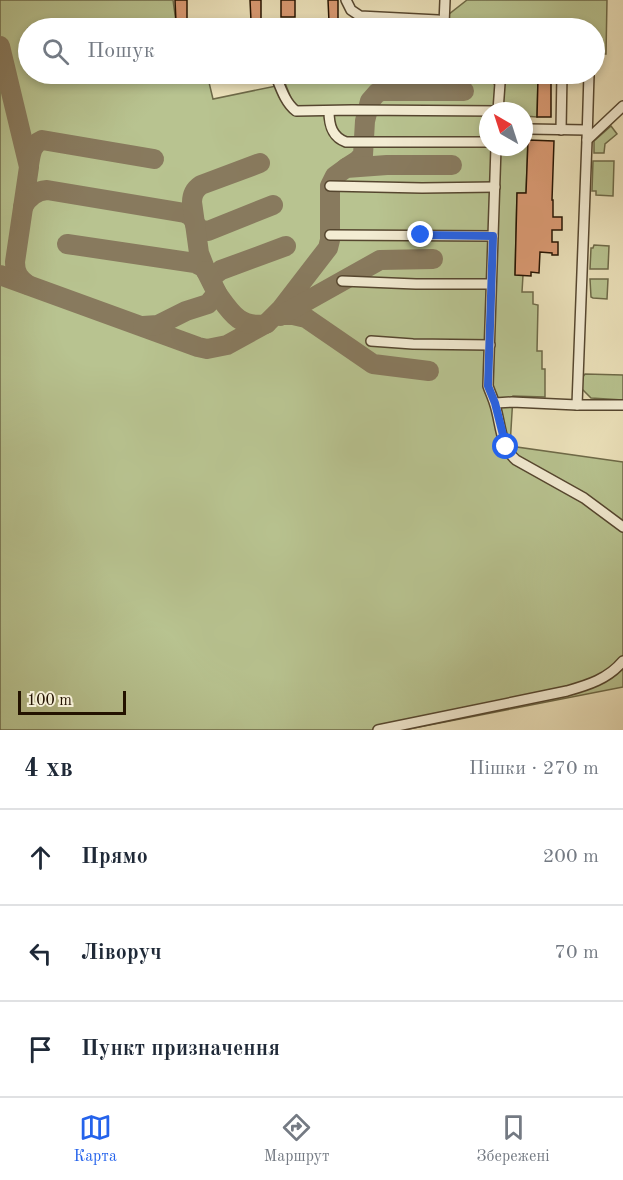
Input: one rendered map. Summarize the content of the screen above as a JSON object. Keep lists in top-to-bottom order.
{
  "scale_bar": "100 m",
  "north": "top left",
  "page": {
    "search": "Пошук",
    "scale": "100 m",
    "heading": ["4 хв", "Пішки · 270 m"],
    "list": [
      ["Прямо", "200 m"],
      ["Ліворуч", "70 m"],
      "Пункт призначення"
    ],
    "nav": ["Карта", "Маршрут", "Збережені"]
  }
}
